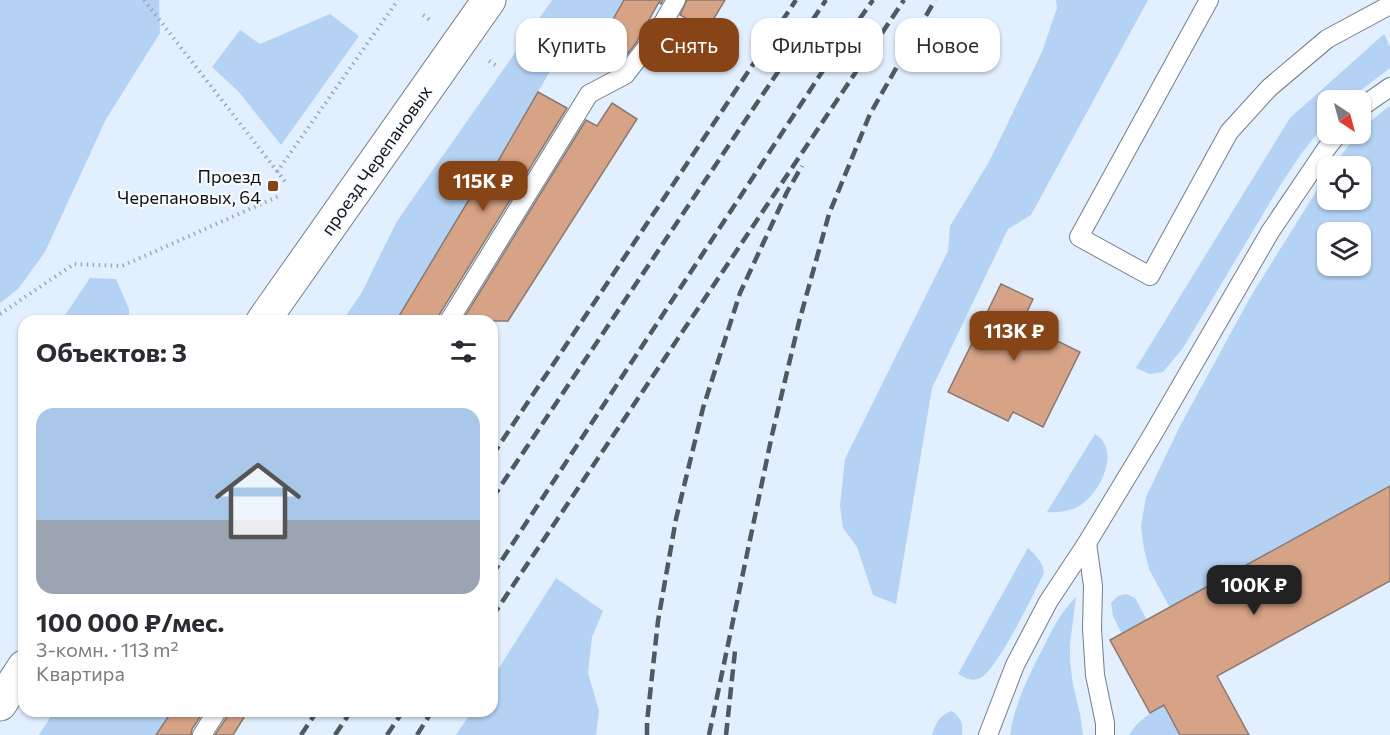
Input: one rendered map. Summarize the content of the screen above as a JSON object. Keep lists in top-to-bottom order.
{
  "streets": {
    "street": ["проезд Черепановых"]
  },
  "places": {
    "transit": ["Проезд Черепановых, 64"]
  },
  "north": "bottom right",
  "page": {
    "chip": [
      "Купить",
      "Снять",
      "Фильтры",
      "Новое"
    ],
    "price": ["115K ₽", "113K ₽", "100K ₽"],
    "heading": "Объектов: 3",
    "list": [
      {
        "name": "100 000 ₽/мес.",
        "note": "3-комн. · 113 m² · Квартира"
      }
    ]
  }
}
